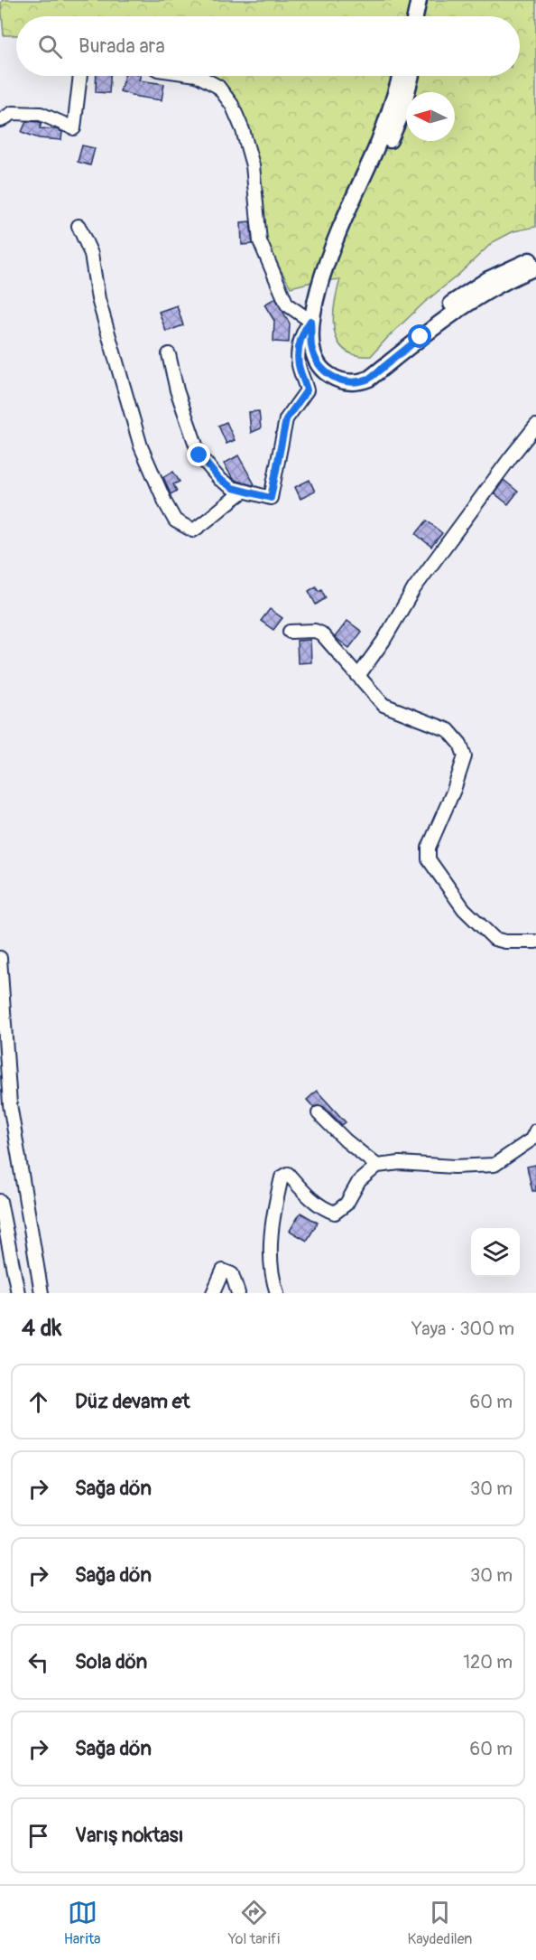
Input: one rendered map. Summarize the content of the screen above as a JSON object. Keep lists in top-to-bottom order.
{
  "north": "left",
  "page": {
    "search": "Burada ara",
    "heading": ["4 dk", "Yaya · 300 m"],
    "list": [
      ["Düz devam et", "60 m"],
      ["Sağa dön", "30 m"],
      ["Sağa dön", "30 m"],
      ["Sola dön", "120 m"],
      ["Sağa dön", "60 m"],
      "Varış noktası"
    ],
    "nav": ["Harita", "Yol tarifi", "Kaydedilen"]
  }
}
